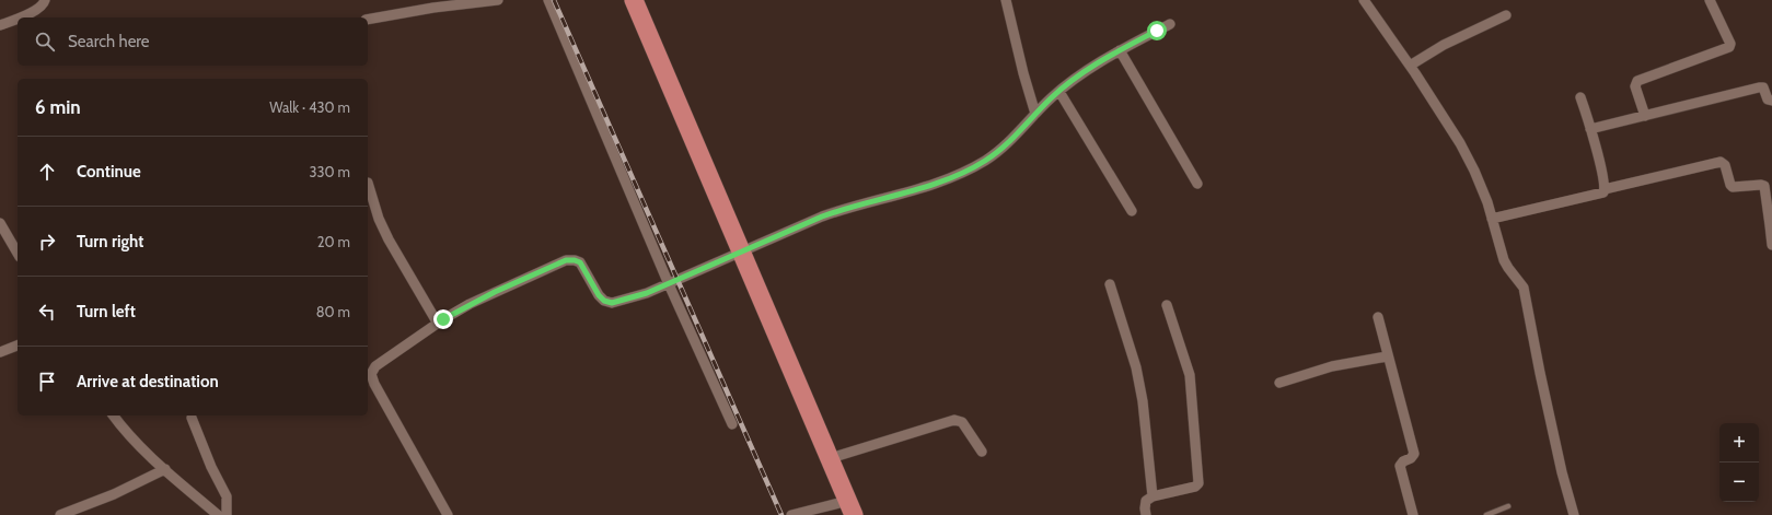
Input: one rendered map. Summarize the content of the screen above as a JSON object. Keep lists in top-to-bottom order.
{
  "page": {
    "search": "Search here",
    "heading": ["6 min", "Walk · 430 m"],
    "list": [
      ["Continue", "330 m"],
      ["Turn right", "20 m"],
      ["Turn left", "80 m"],
      "Arrive at destination"
    ],
    "map_buttons": ["+", "−"]
  }
}
